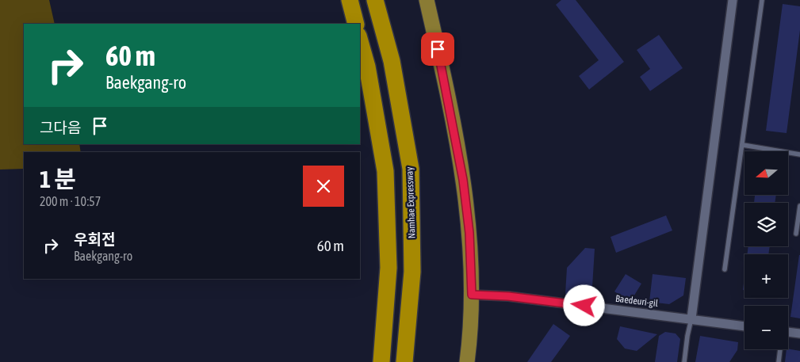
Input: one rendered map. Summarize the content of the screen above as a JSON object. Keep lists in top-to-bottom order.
{
  "streets": {
    "highway": ["Namhae Expressway"],
    "street": ["Baedeuri-gil"]
  },
  "north": "left",
  "page": {
    "turn": ["60 m", "Baekgang-ro"],
    "then": "그다음",
    "map_buttons": ["+", "−"],
    "heading": ["1 분", "200 m · 10:57"],
    "list": [
      {
        "name": "우회전",
        "note": "Baekgang-ro",
        "value": "60 m"
      }
    ]
  }
}
